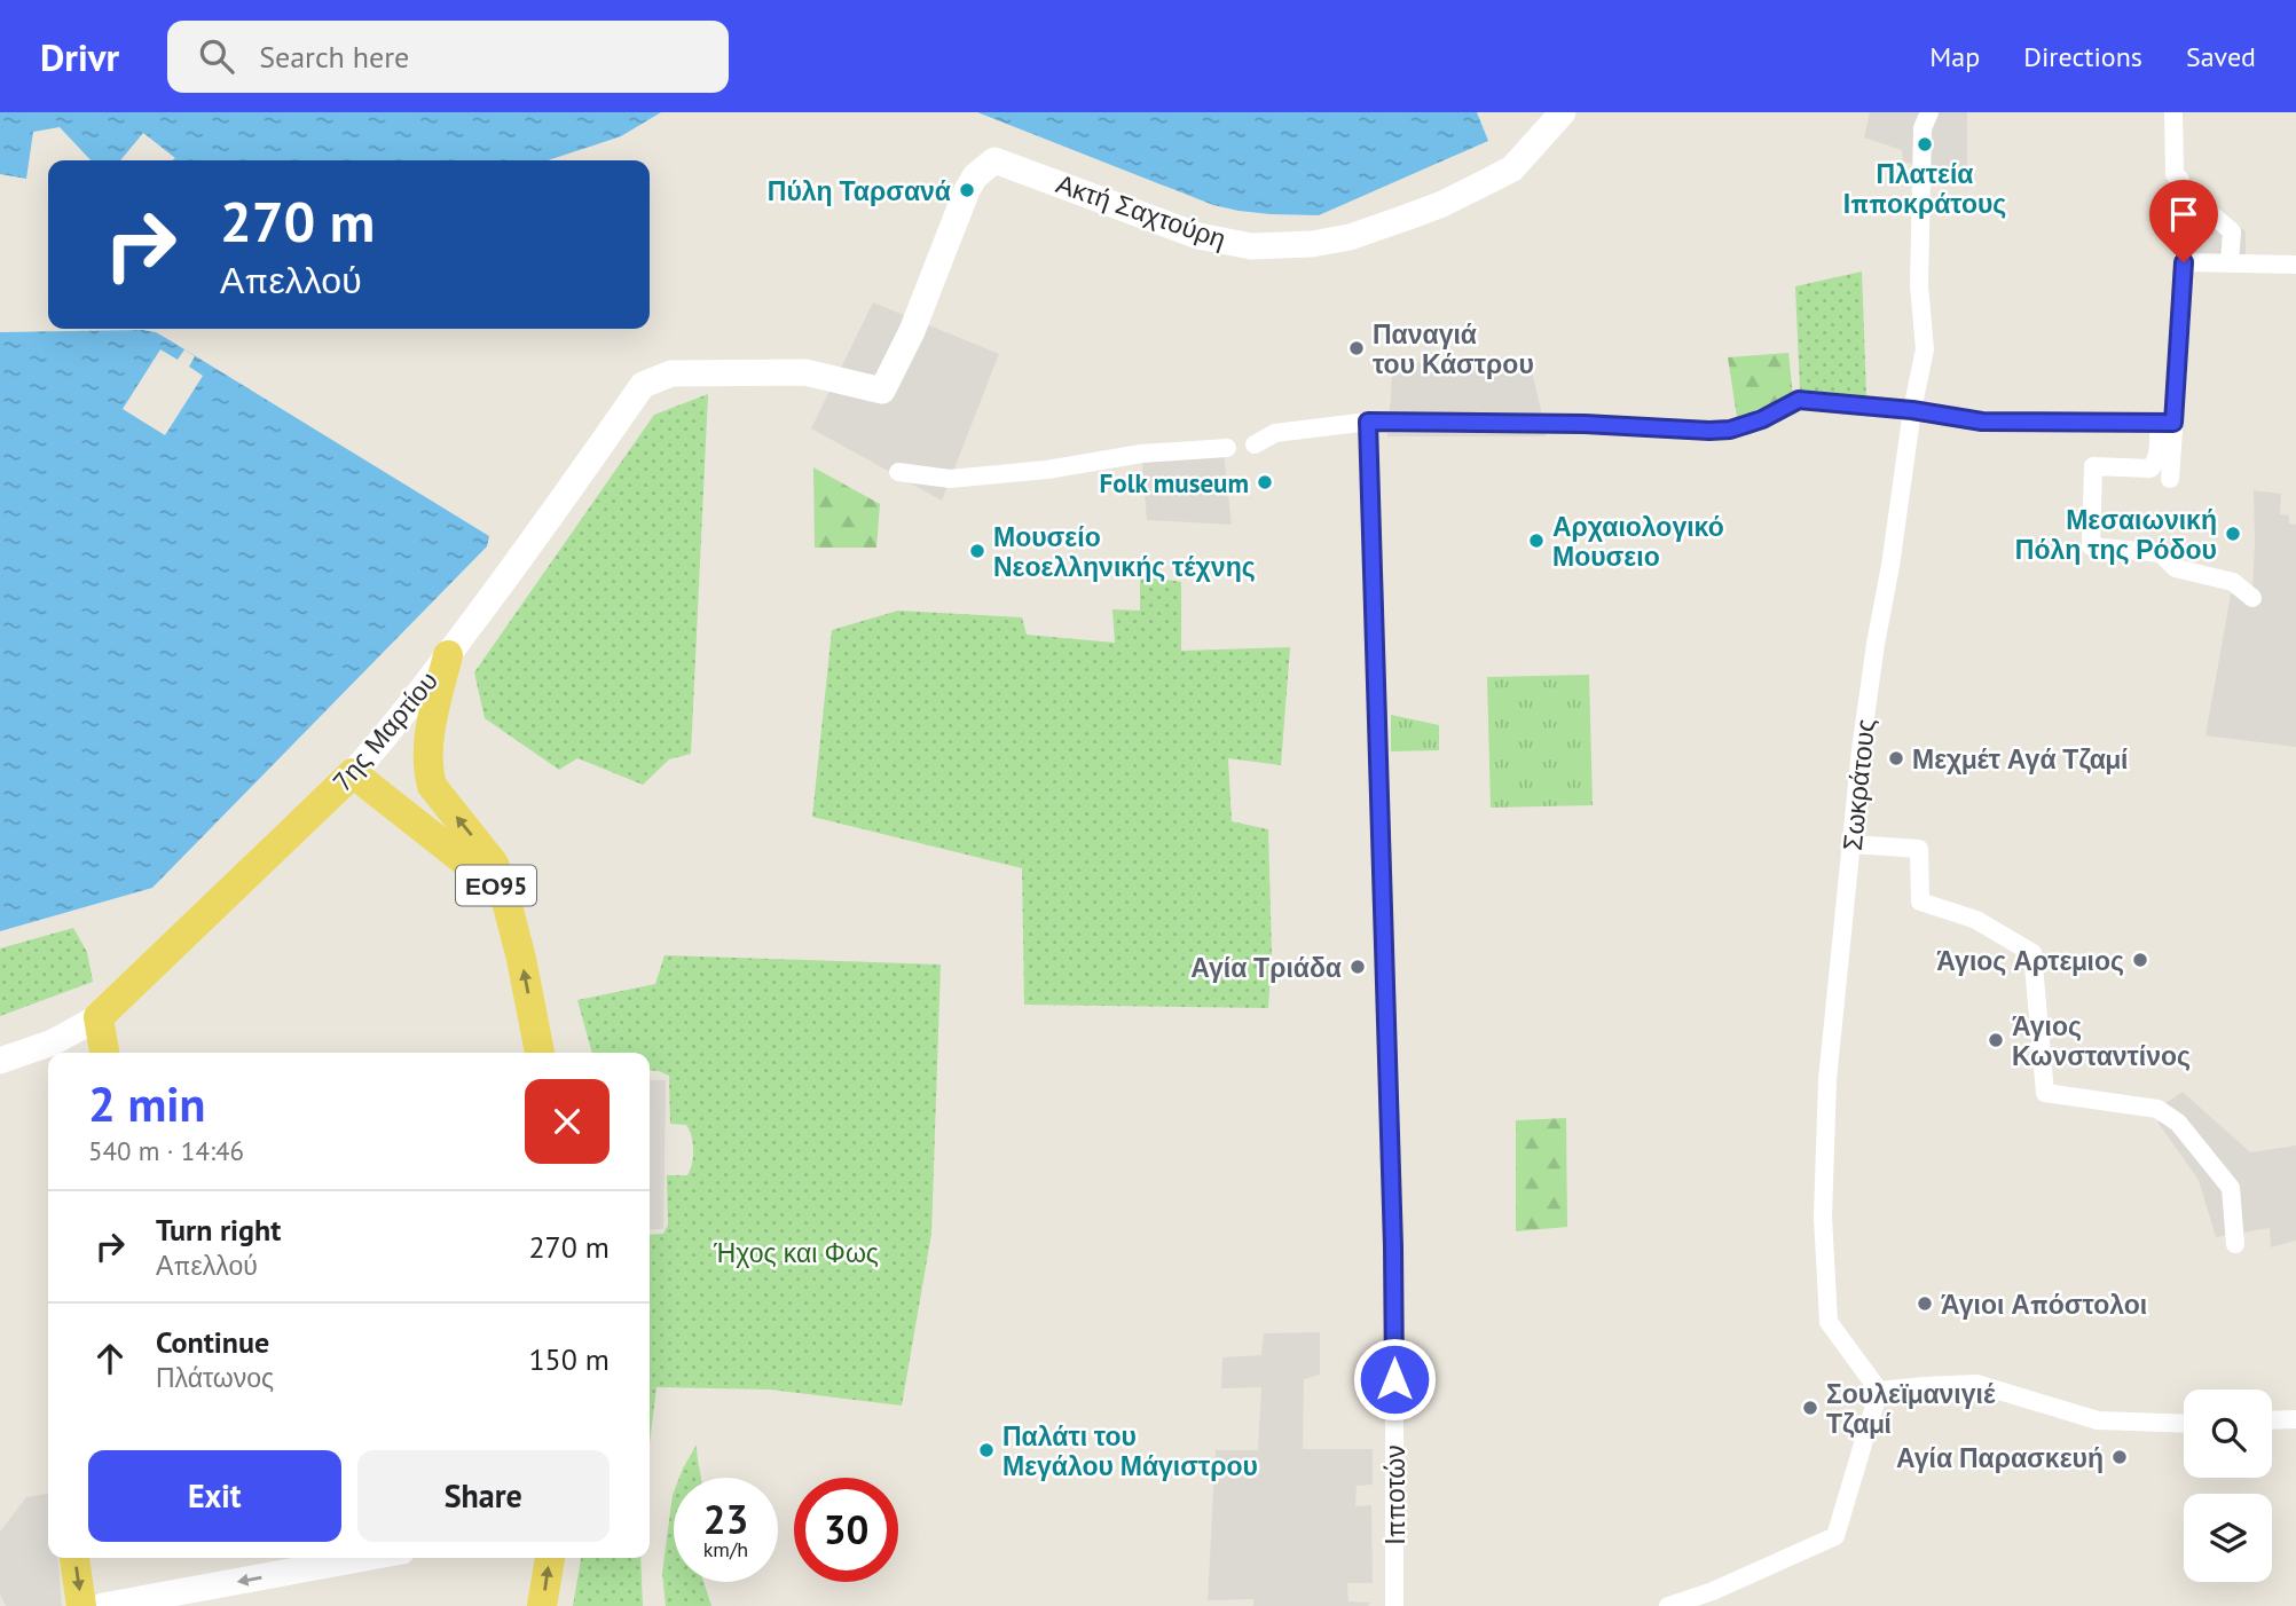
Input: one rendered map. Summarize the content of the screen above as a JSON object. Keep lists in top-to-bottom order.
{
  "streets": {
    "main road": ["Ακτή Σαχτούρη", "7ης Μαρτίου", "ΕΟ95"],
    "street": ["Σωκράτους", "Ιπποτών"]
  },
  "crossings": [
    ["Ακτή Σαχτούρη", "7ης Μαρτίου"],
    ["7ης Μαρτίου", "ΕΟ95"]
  ],
  "parks": ["Ήχος και Φως"],
  "places": [
    "Πλατεία Ιπποκράτους",
    "Πύλη Ταρσανά",
    "Παναγιά του Κάστρου",
    "Folk museum",
    "Μεσαιωνική Πόλη της Ρόδου",
    "Αρχαιολογικό Μουσειο",
    "Μουσείο Νεοελληνικής τέχνης",
    "Μεχμέτ Αγά Τζαμί",
    "Άγιος Αρτεμιος",
    "Αγία Τριάδα",
    "Άγιος Κωνσταντίνος",
    "Άγιοι Απόστολοι",
    "Σουλεϊμανιγιέ Τζαμί",
    "Παλάτι του Μεγάλου Μάγιστρου",
    "Αγία Παρασκευή"
  ],
  "page": {
    "header": "Drivr",
    "search": "Search here",
    "nav": ["Map", "Directions", "Saved"],
    "turn": ["270 m", "Απελλού"],
    "heading": ["2 min", "540 m · 14:46"],
    "list": [
      {
        "name": "Turn right",
        "note": "Απελλού",
        "value": "270 m"
      },
      {
        "name": "Continue",
        "note": "Πλάτωνος",
        "value": "150 m"
      }
    ],
    "buttons": ["Exit", "Share"],
    "speed": "23 km/h",
    "limit": "30"
  }
}
